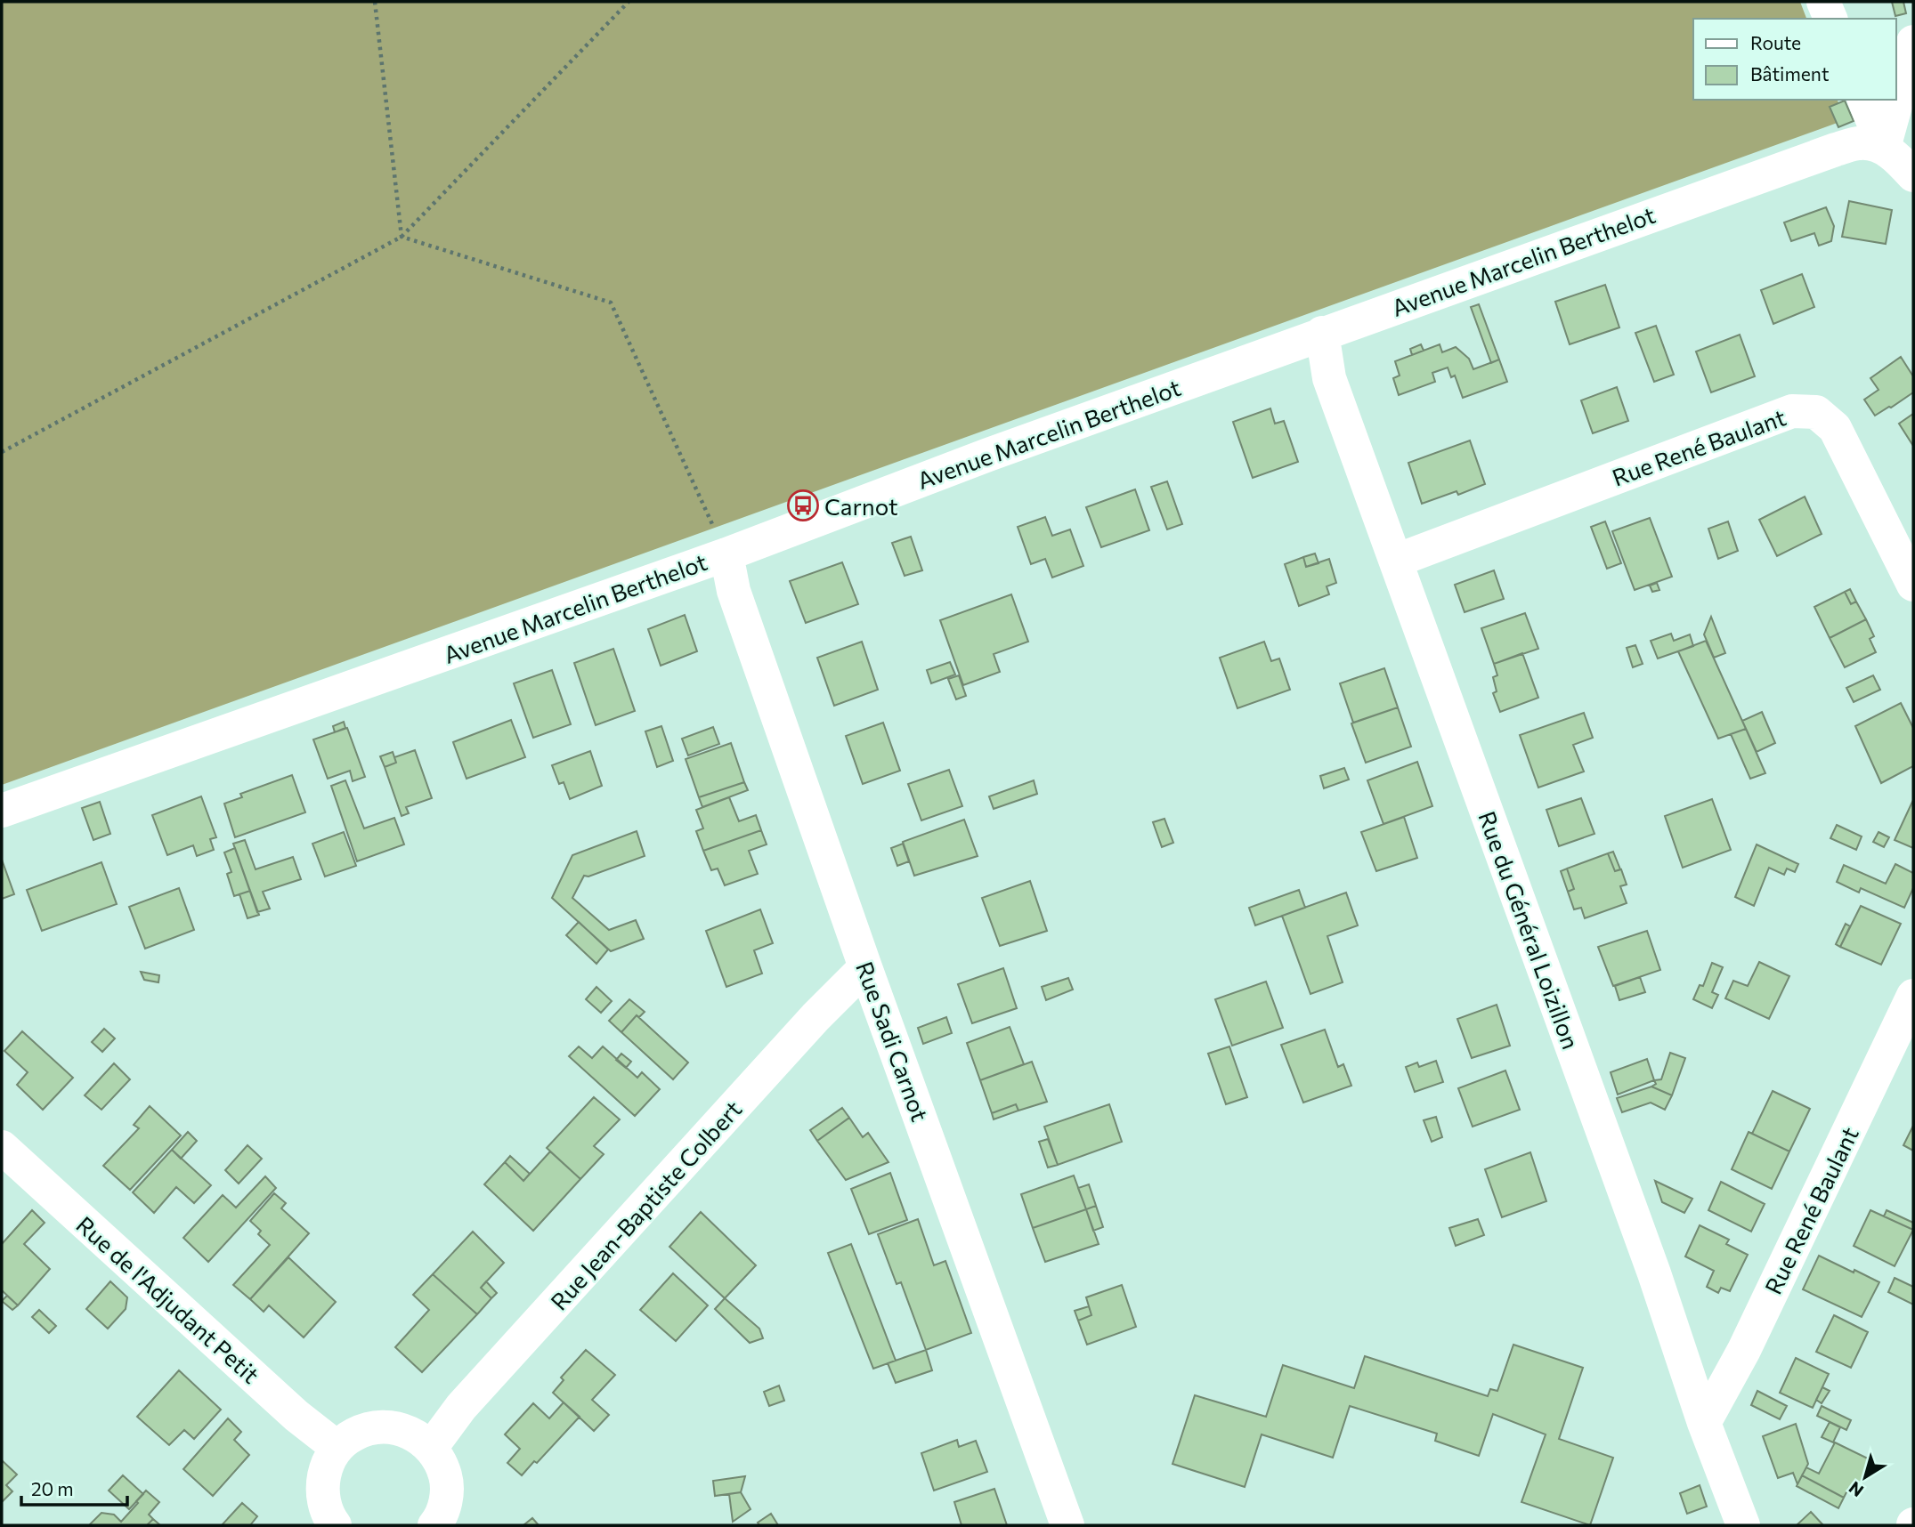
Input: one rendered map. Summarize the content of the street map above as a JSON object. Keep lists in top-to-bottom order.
{
  "streets": {
    "street": [
      "Avenue Marcelin Berthelot",
      "Rue René Baulant",
      "Rue du Général Loizillon",
      "Rue Sadi Carnot",
      "Rue Jean-Baptiste Colbert",
      "Rue de l'Adjudant Petit"
    ]
  },
  "crossings": [
    ["Avenue Marcelin Berthelot", "Rue du Général Loizillon"],
    ["Avenue Marcelin Berthelot", "Rue Sadi Carnot"],
    ["Rue René Baulant", "Rue du Général Loizillon"],
    ["Rue Sadi Carnot", "Rue Jean-Baptiste Colbert"]
  ],
  "places": {
    "bus stop": ["Carnot"]
  },
  "legend": ["Route", "Bâtiment"],
  "scale_bar": "20 m",
  "north": "bottom left"
}
